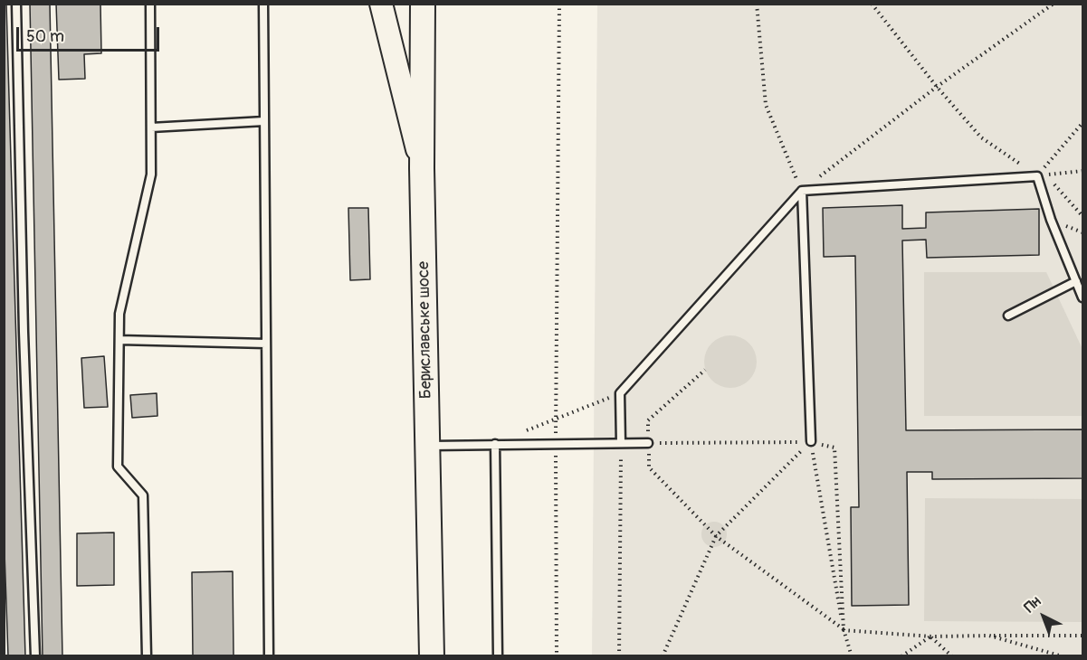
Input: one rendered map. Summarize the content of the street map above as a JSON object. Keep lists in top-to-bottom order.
{
  "streets": {
    "main road": ["Бериславське шосе"]
  },
  "scale_bar": "50 m",
  "north": "top left"
}
